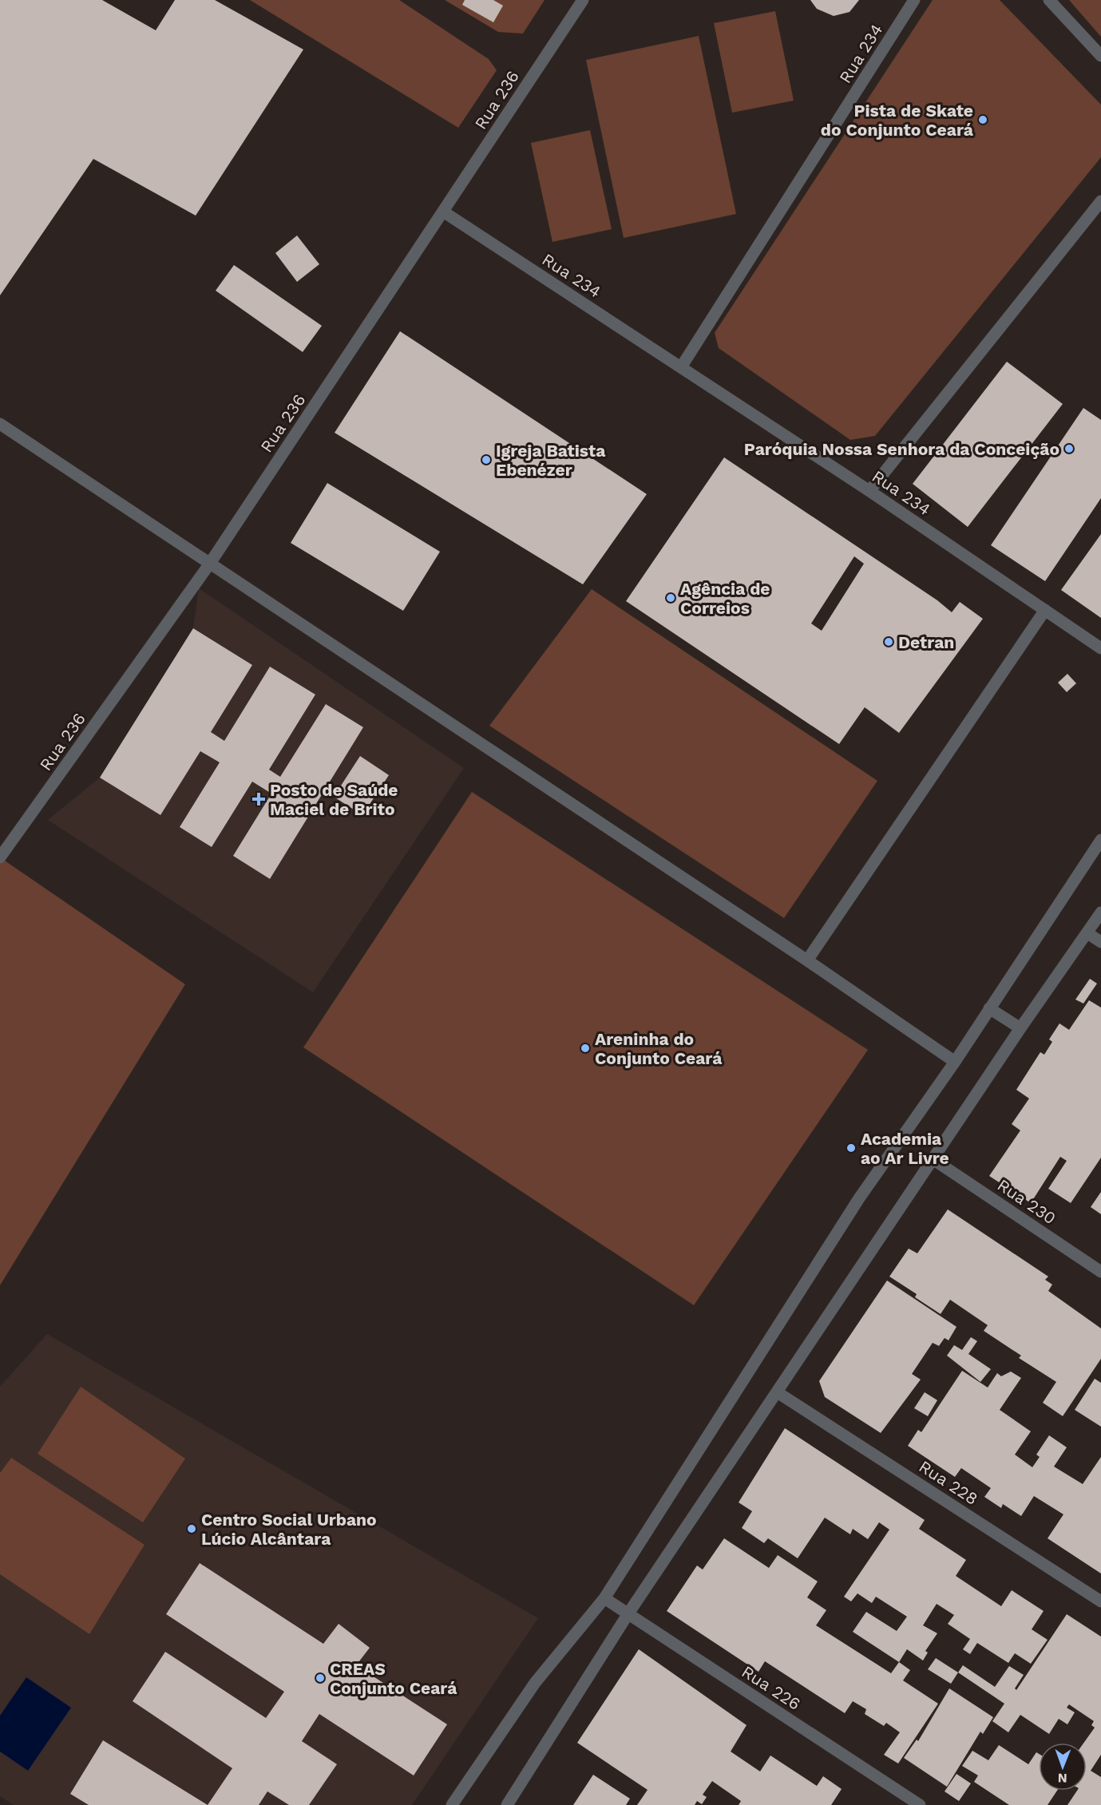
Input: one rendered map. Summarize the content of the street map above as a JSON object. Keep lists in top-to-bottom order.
{
  "streets": {
    "street": [
      "Rua 234",
      "Rua 236",
      "Rua 230",
      "Rua 228",
      "Rua 226"
    ]
  },
  "crossings": [
    ["Rua 234", "Rua 236"]
  ],
  "places": {
    "other": [
      "Pista de Skate do Conjunto Ceará",
      "Paróquia Nossa Senhora da Conceição",
      "Igreja Batista Ebenézer",
      "Agência de Correios",
      "Detran",
      "Areninha do Conjunto Ceará",
      "Academia ao Ar Livre",
      "Centro Social Urbano Lúcio Alcântara",
      "CREAS Conjunto Ceará"
    ],
    "health": ["Posto de Saúde Maciel de Brito"]
  },
  "north": "bottom"
}
